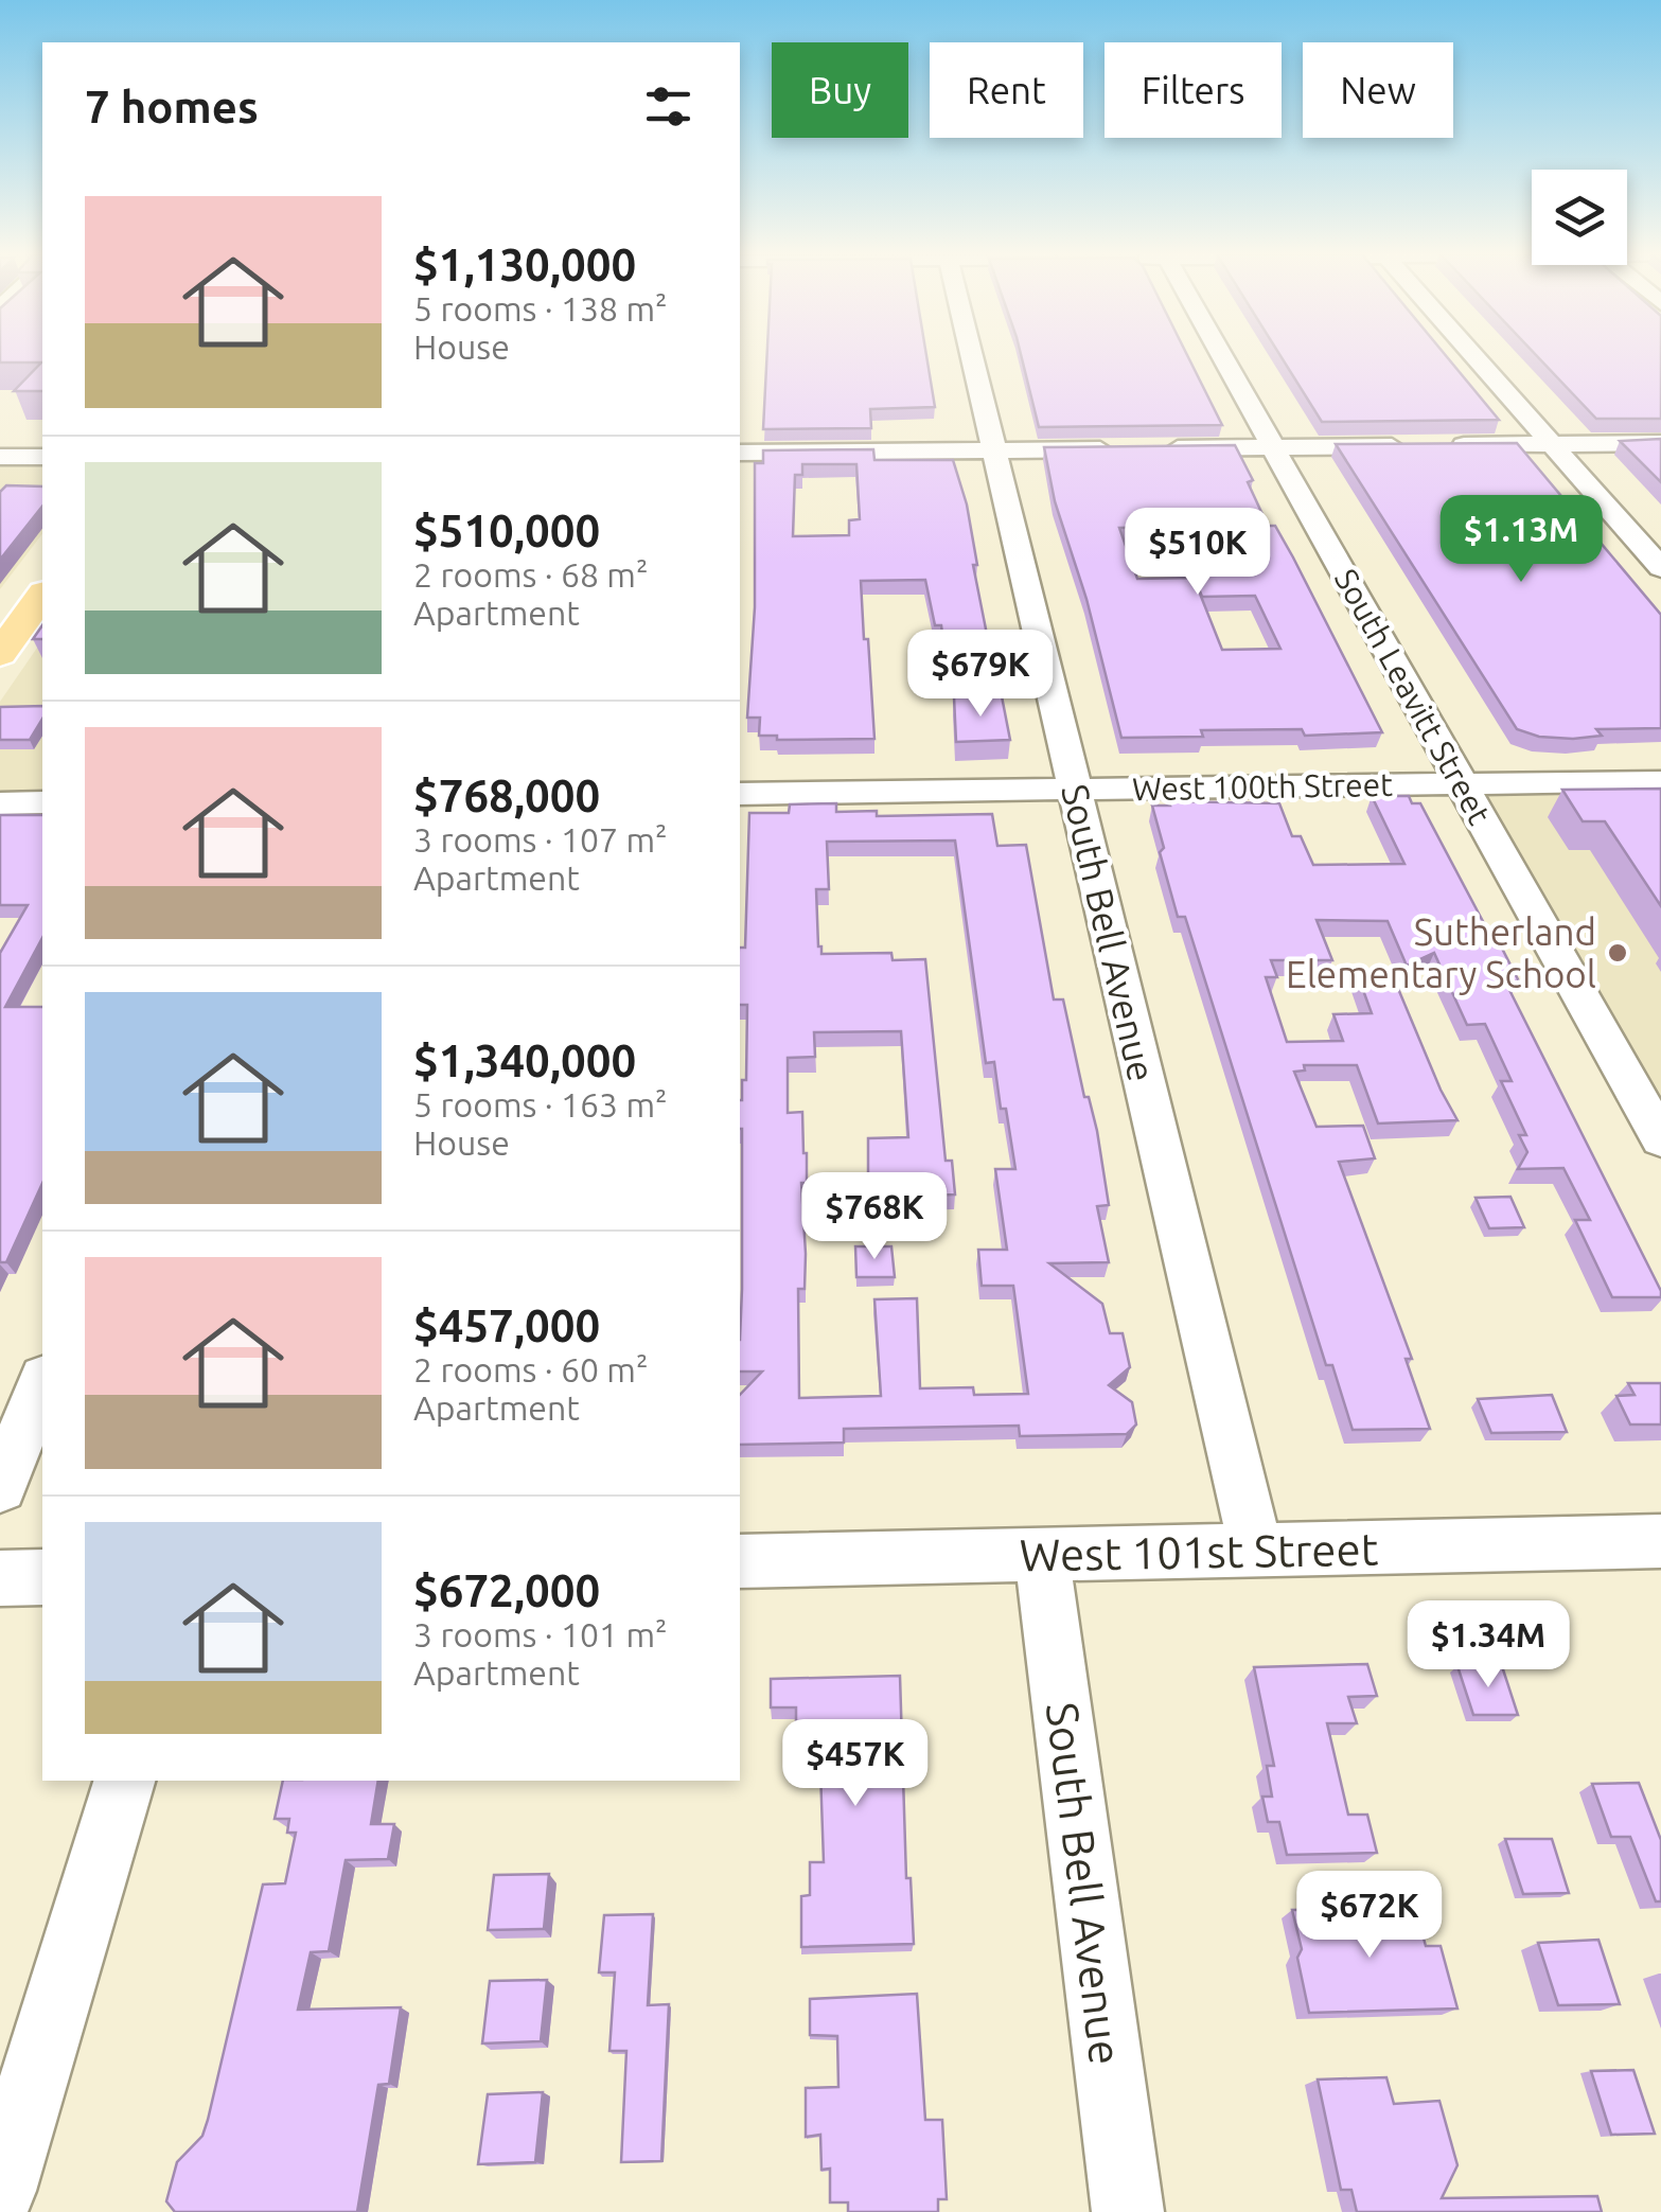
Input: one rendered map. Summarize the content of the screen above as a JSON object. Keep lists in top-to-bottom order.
{
  "streets": {
    "street": [
      "South Leavitt Street",
      "West 100th Street",
      "South Bell Avenue",
      "West 101st Street"
    ]
  },
  "crossings": [
    ["South Leavitt Street", "West 100th Street"],
    ["West 100th Street", "South Bell Avenue"],
    ["South Bell Avenue", "West 101st Street"]
  ],
  "places": ["Sutherland Elementary School"],
  "page": {
    "chip": [
      "Buy",
      "Rent",
      "Filters",
      "New"
    ],
    "heading": "7 homes",
    "list": [
      {
        "name": "$1,130,000",
        "note": "5 rooms · 138 m² · House"
      },
      {
        "name": "$510,000",
        "note": "2 rooms · 68 m² · Apartment"
      },
      {
        "name": "$768,000",
        "note": "3 rooms · 107 m² · Apartment"
      },
      {
        "name": "$1,340,000",
        "note": "5 rooms · 163 m² · House"
      },
      {
        "name": "$457,000",
        "note": "2 rooms · 60 m² · Apartment"
      },
      {
        "name": "$672,000",
        "note": "3 rooms · 101 m² · Apartment"
      }
    ],
    "price": [
      "$1.13M",
      "$510K",
      "$679K",
      "$768K",
      "$1.34M",
      "$457K",
      "$672K"
    ]
  }
}
